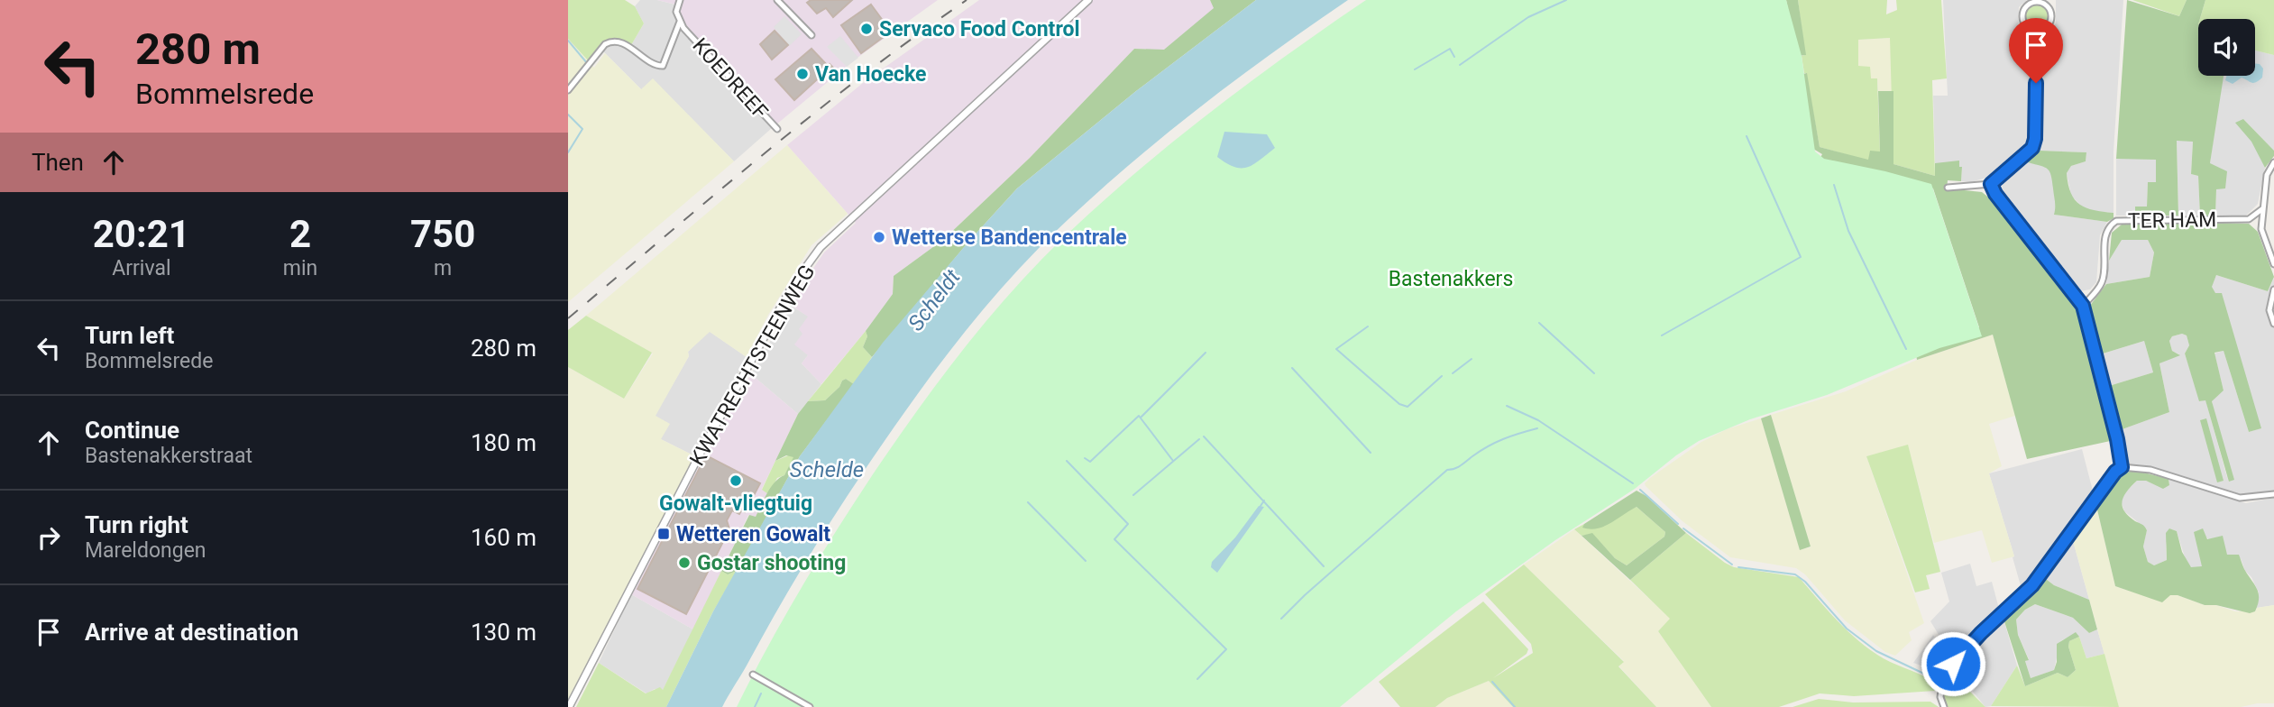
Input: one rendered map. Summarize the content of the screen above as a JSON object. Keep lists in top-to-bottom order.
{
  "streets": {
    "street": ["KOEDREEF", "TER HAM", "KWATRECHTSTEENWEG"]
  },
  "water": ["Scheldt", "Schelde"],
  "parks": ["Bastenakkers"],
  "places": {
    "other": [
      "Servaco Food Control",
      "Van Hoecke",
      "Wetterse Bandencentrale",
      "Gowalt-vliegtuig",
      "Gostar shooting"
    ],
    "transit": ["Wetteren Gowalt"]
  },
  "page": {
    "turn": ["280 m", "Bommelsrede"],
    "then": "Then",
    "eta": [
      "20:21",
      "Arrival",
      "2",
      "min",
      "750",
      "m"
    ],
    "list": [
      {
        "name": "Turn left",
        "note": "Bommelsrede",
        "value": "280 m"
      },
      {
        "name": "Continue",
        "note": "Bastenakkerstraat",
        "value": "180 m"
      },
      {
        "name": "Turn right",
        "note": "Mareldongen",
        "value": "160 m"
      },
      {
        "name": "Arrive at destination",
        "value": "130 m"
      }
    ]
  }
}
